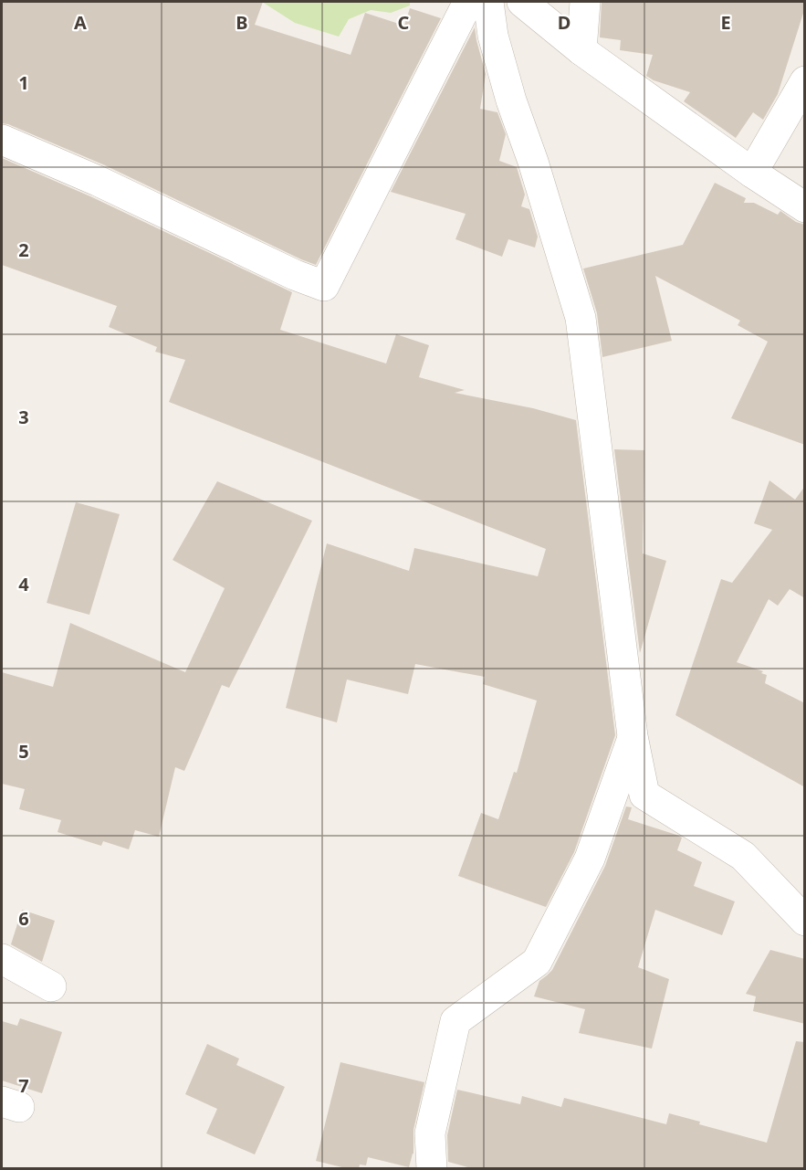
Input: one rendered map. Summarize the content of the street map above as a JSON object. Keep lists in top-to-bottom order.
{
  "grid": {
    "columns": [
      "A",
      "B",
      "C",
      "D",
      "E"
    ],
    "rows": [
      "1",
      "2",
      "3",
      "4",
      "5",
      "6",
      "7"
    ]
  }
}
